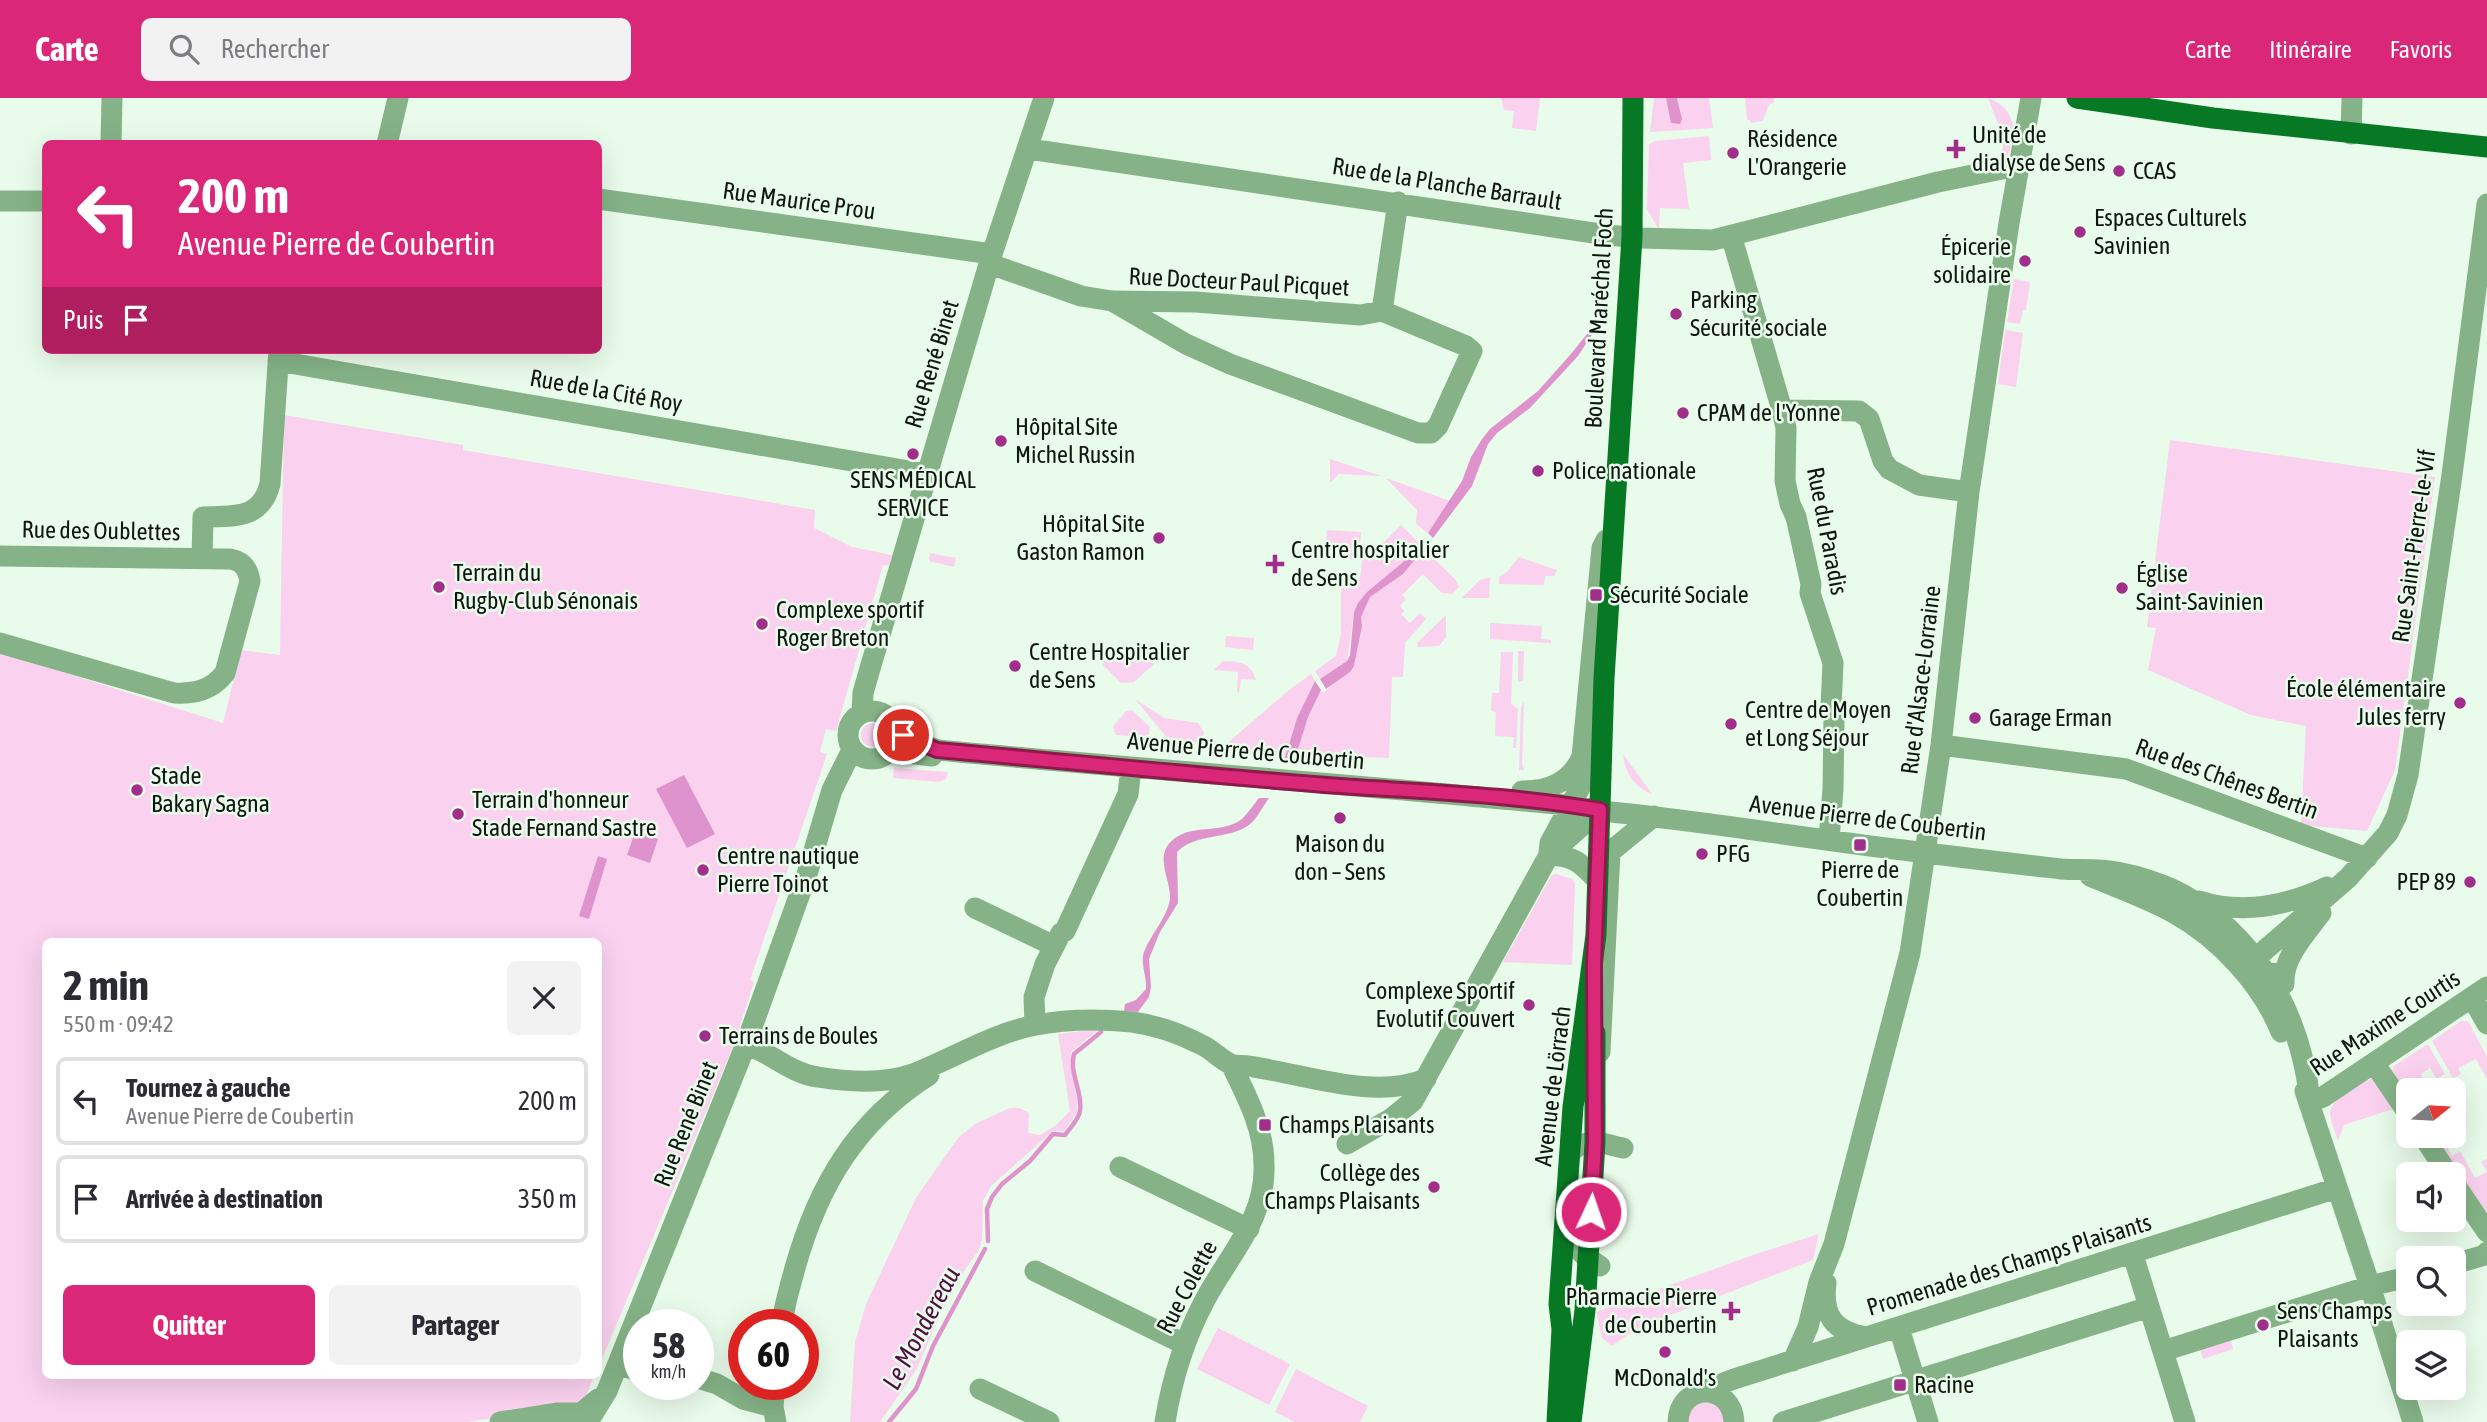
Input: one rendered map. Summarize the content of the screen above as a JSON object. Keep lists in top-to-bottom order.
{
  "streets": {
    "main road": ["Boulevard Maréchal Foch", "Avenue de Lörrach"],
    "street": [
      "Rue de la Planche Barrault",
      "Rue Maurice Prou",
      "Rue Docteur Paul Picquet",
      "Rue René Binet",
      "Rue de la Cité Roy",
      "Rue des Oublettes",
      "Rue du Paradis",
      "Rue Saint-Pierre-le-Vif",
      "Rue d'Alsace-Lorraine",
      "Avenue Pierre de Coubertin",
      "Rue des Chênes Bertin",
      "Rue Maxime Courtis",
      "Promenade des Champs Plaisants",
      "Rue Colette"
    ]
  },
  "crossings": [
    ["Rue de la Planche Barrault", "Rue Docteur Paul Picquet"],
    ["Rue de la Planche Barrault", "Boulevard Maréchal Foch"],
    ["Rue de la Planche Barrault", "Rue René Binet"],
    ["Rue de la Planche Barrault", "Rue du Paradis"],
    ["Rue de la Planche Barrault", "Rue d'Alsace-Lorraine"],
    ["Rue Maurice Prou", "Rue Docteur Paul Picquet"],
    ["Rue Maurice Prou", "Rue René Binet"],
    ["Rue Docteur Paul Picquet", "Rue René Binet"],
    ["Boulevard Maréchal Foch", "Avenue Pierre de Coubertin"],
    ["Boulevard Maréchal Foch", "Avenue de Lörrach"],
    ["Rue René Binet", "Rue de la Cité Roy"],
    ["Rue René Binet", "Avenue Pierre de Coubertin"],
    ["Rue de la Cité Roy", "Rue des Oublettes"],
    ["Rue du Paradis", "Avenue Pierre de Coubertin"],
    ["Rue Saint-Pierre-le-Vif", "Avenue Pierre de Coubertin"],
    ["Rue Saint-Pierre-le-Vif", "Rue des Chênes Bertin"],
    ["Rue d'Alsace-Lorraine", "Avenue Pierre de Coubertin"],
    ["Rue d'Alsace-Lorraine", "Rue des Chênes Bertin"],
    ["Rue d'Alsace-Lorraine", "Promenade des Champs Plaisants"],
    ["Avenue Pierre de Coubertin", "Rue Maxime Courtis"],
    ["Avenue Pierre de Coubertin", "Avenue de Lörrach"]
  ],
  "water": ["Le Mondereau"],
  "places": {
    "health": ["Unité de dialyse de Sens", "Centre hospitalier de Sens", "Pharmacie Pierre de Coubertin"],
    "other": [
      "Résidence L'Orangerie",
      "CCAS",
      "Espaces Culturels Savinien",
      "Épicerie solidaire",
      "Parking Sécurité sociale",
      "CPAM de l'Yonne",
      "Hôpital Site Michel Russin",
      "SENS MÉDICAL SERVICE",
      "Police nationale",
      "Hôpital Site Gaston Ramon",
      "Terrain du Rugby-Club Sénonais",
      "Église Saint-Savinien",
      "Complexe sportif Roger Breton",
      "Centre Hospitalier de Sens",
      "École élémentaire Jules ferry",
      "Garage Erman",
      "Centre de Moyen et Long Séjour",
      "Stade Bakary Sagna",
      "Terrain d'honneur Stade Fernand Sastre",
      "Maison du don – Sens",
      "PFG",
      "Centre nautique Pierre Toinot",
      "PEP 89",
      "Complexe Sportif Evolutif Couvert",
      "Terrains de Boules",
      "Collège des Champs Plaisants",
      "Sens Champs Plaisants",
      "McDonald's"
    ],
    "transit": [
      "Sécurité Sociale",
      "Pierre de Coubertin",
      "Champs Plaisants",
      "Racine"
    ]
  },
  "north": "right",
  "page": {
    "header": "Carte",
    "search": "Rechercher",
    "nav": ["Carte", "Itinéraire", "Favoris"],
    "turn": ["200 m", "Avenue Pierre de Coubertin"],
    "then": "Puis",
    "heading": ["2 min", "550 m · 09:42"],
    "list": [
      {
        "name": "Tournez à gauche",
        "note": "Avenue Pierre de Coubertin",
        "value": "200 m"
      },
      {
        "name": "Arrivée à destination",
        "value": "350 m"
      }
    ],
    "buttons": ["Quitter", "Partager"],
    "speed": "58 km/h",
    "limit": "60"
  }
}
